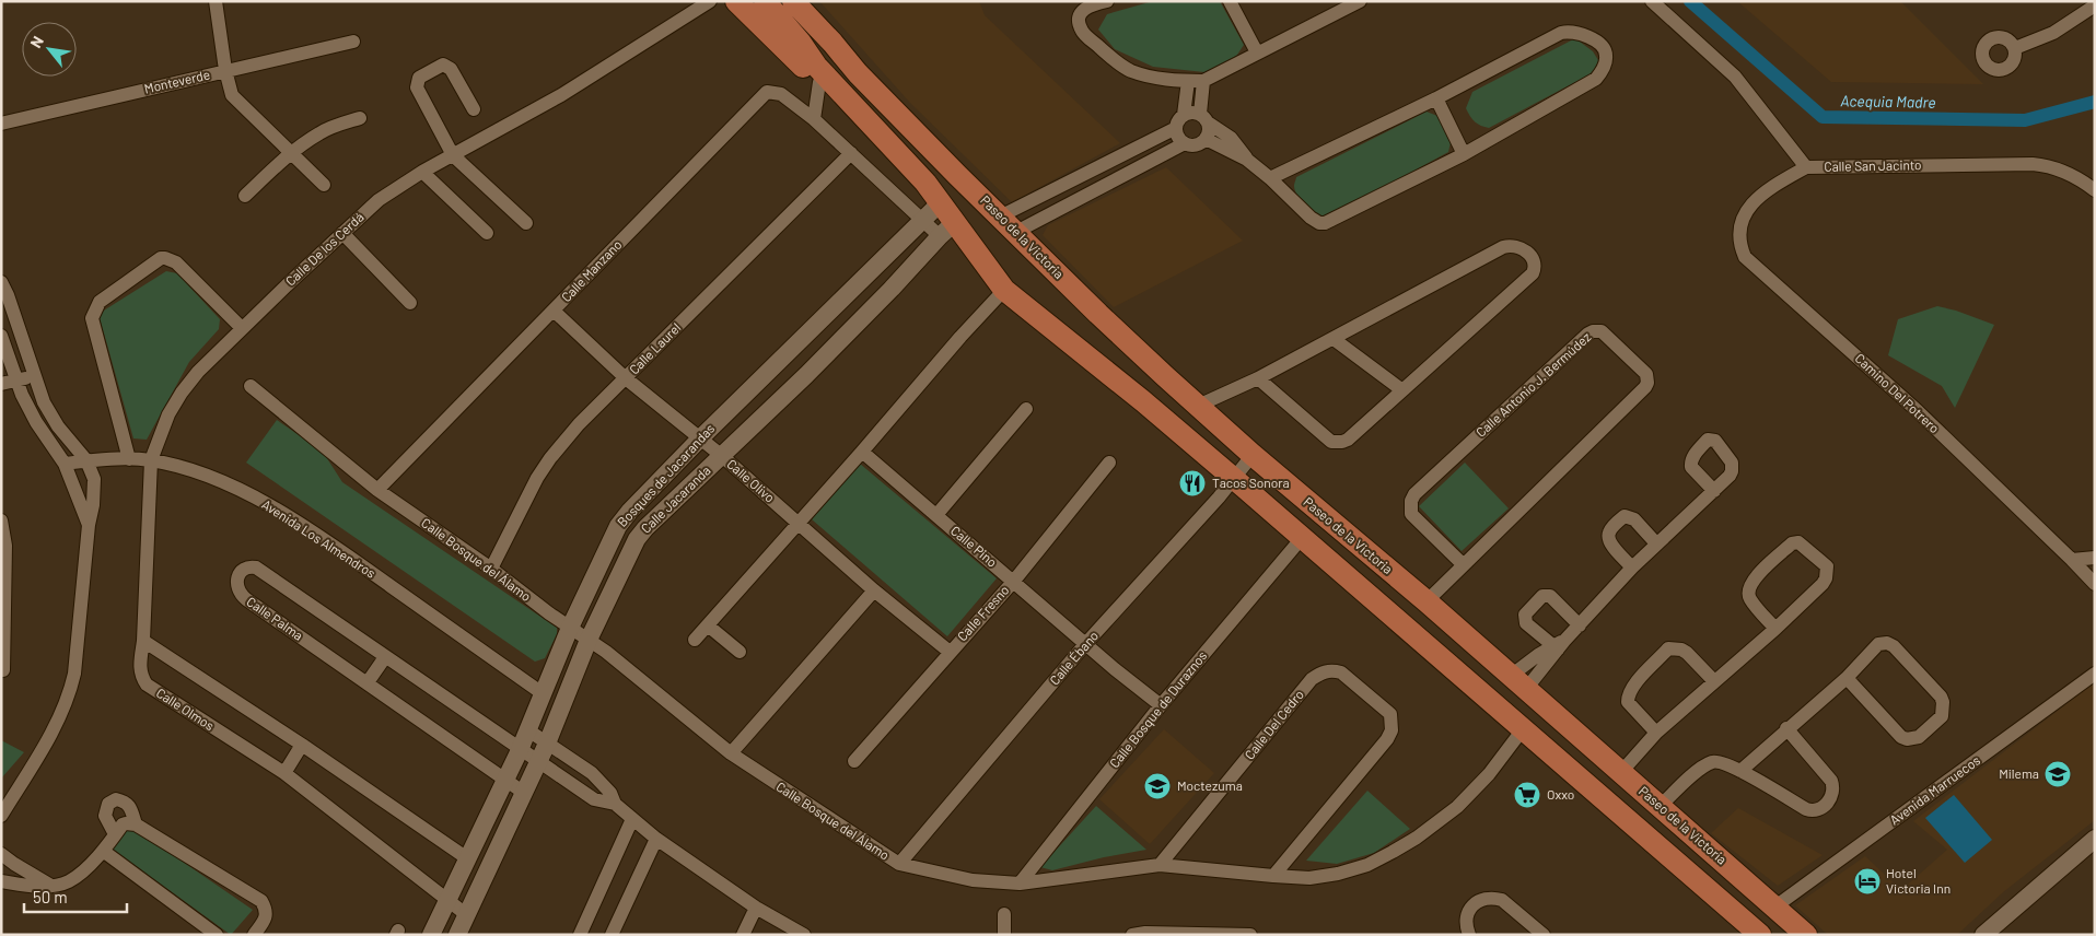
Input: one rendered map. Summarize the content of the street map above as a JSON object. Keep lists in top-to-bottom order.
{
  "streets": {
    "main road": ["Paseo de la Victoria"],
    "street": [
      "Monteverde",
      "Calle San Jacinto",
      "Calle De los Cerdá",
      "Calle Manzano",
      "Calle Laurel",
      "Calle Antonio J. Bermúdez",
      "Camino Del Potrero",
      "Bosques de Jacarandas",
      "Calle Olivo",
      "Calle Jacaranda",
      "Avenida Los Almendros",
      "Calle Pino",
      "Calle Bosque del Álamo",
      "Calle Fresno",
      "Calle Palma",
      "Calle Ébano",
      "Calle Olmos",
      "Calle Bosque de Duraznos",
      "Calle Del Cedro",
      "Avenida Marruecos"
    ]
  },
  "crossings": [
    ["Calle San Jacinto", "Camino Del Potrero"],
    ["Paseo de la Victoria", "Calle Antonio J. Bermúdez"],
    ["Paseo de la Victoria", "Calle Ébano"],
    ["Paseo de la Victoria", "Avenida Marruecos"],
    ["Calle De los Cerdá", "Avenida Los Almendros"],
    ["Calle De los Cerdá", "Calle Olmos"],
    ["Calle Manzano", "Calle Laurel"],
    ["Calle Manzano", "Bosques de Jacarandas"],
    ["Calle Manzano", "Calle Olivo"],
    ["Calle Manzano", "Calle Jacaranda"],
    ["Calle Manzano", "Calle Bosque del Álamo"],
    ["Calle Laurel", "Calle Olivo"],
    ["Calle Laurel", "Calle Bosque del Álamo"],
    ["Bosques de Jacarandas", "Calle Olivo"],
    ["Bosques de Jacarandas", "Avenida Los Almendros"],
    ["Bosques de Jacarandas", "Calle Bosque del Álamo"],
    ["Bosques de Jacarandas", "Calle Palma"],
    ["Bosques de Jacarandas", "Calle Olmos"],
    ["Calle Olivo", "Calle Jacaranda"],
    ["Calle Olivo", "Calle Fresno"],
    ["Calle Jacaranda", "Calle Bosque del Álamo"],
    ["Calle Jacaranda", "Calle Palma"],
    ["Calle Jacaranda", "Calle Olmos"],
    ["Calle Pino", "Calle Fresno"],
    ["Calle Pino", "Calle Ébano"],
    ["Calle Pino", "Calle Bosque de Duraznos"],
    ["Calle Bosque del Álamo", "Calle Ébano"],
    ["Calle Bosque del Álamo", "Calle Bosque de Duraznos"],
    ["Calle Bosque del Álamo", "Calle Del Cedro"]
  ],
  "water": ["Acequia Madre"],
  "places": {
    "restaurant": ["Tacos Sonora"],
    "school or university": ["Milema", "Moctezuma"],
    "supermarket": ["Oxxo"],
    "hotel": ["Hotel Victoria Inn"]
  },
  "scale_bar": "50 m",
  "north": "top left"
}
